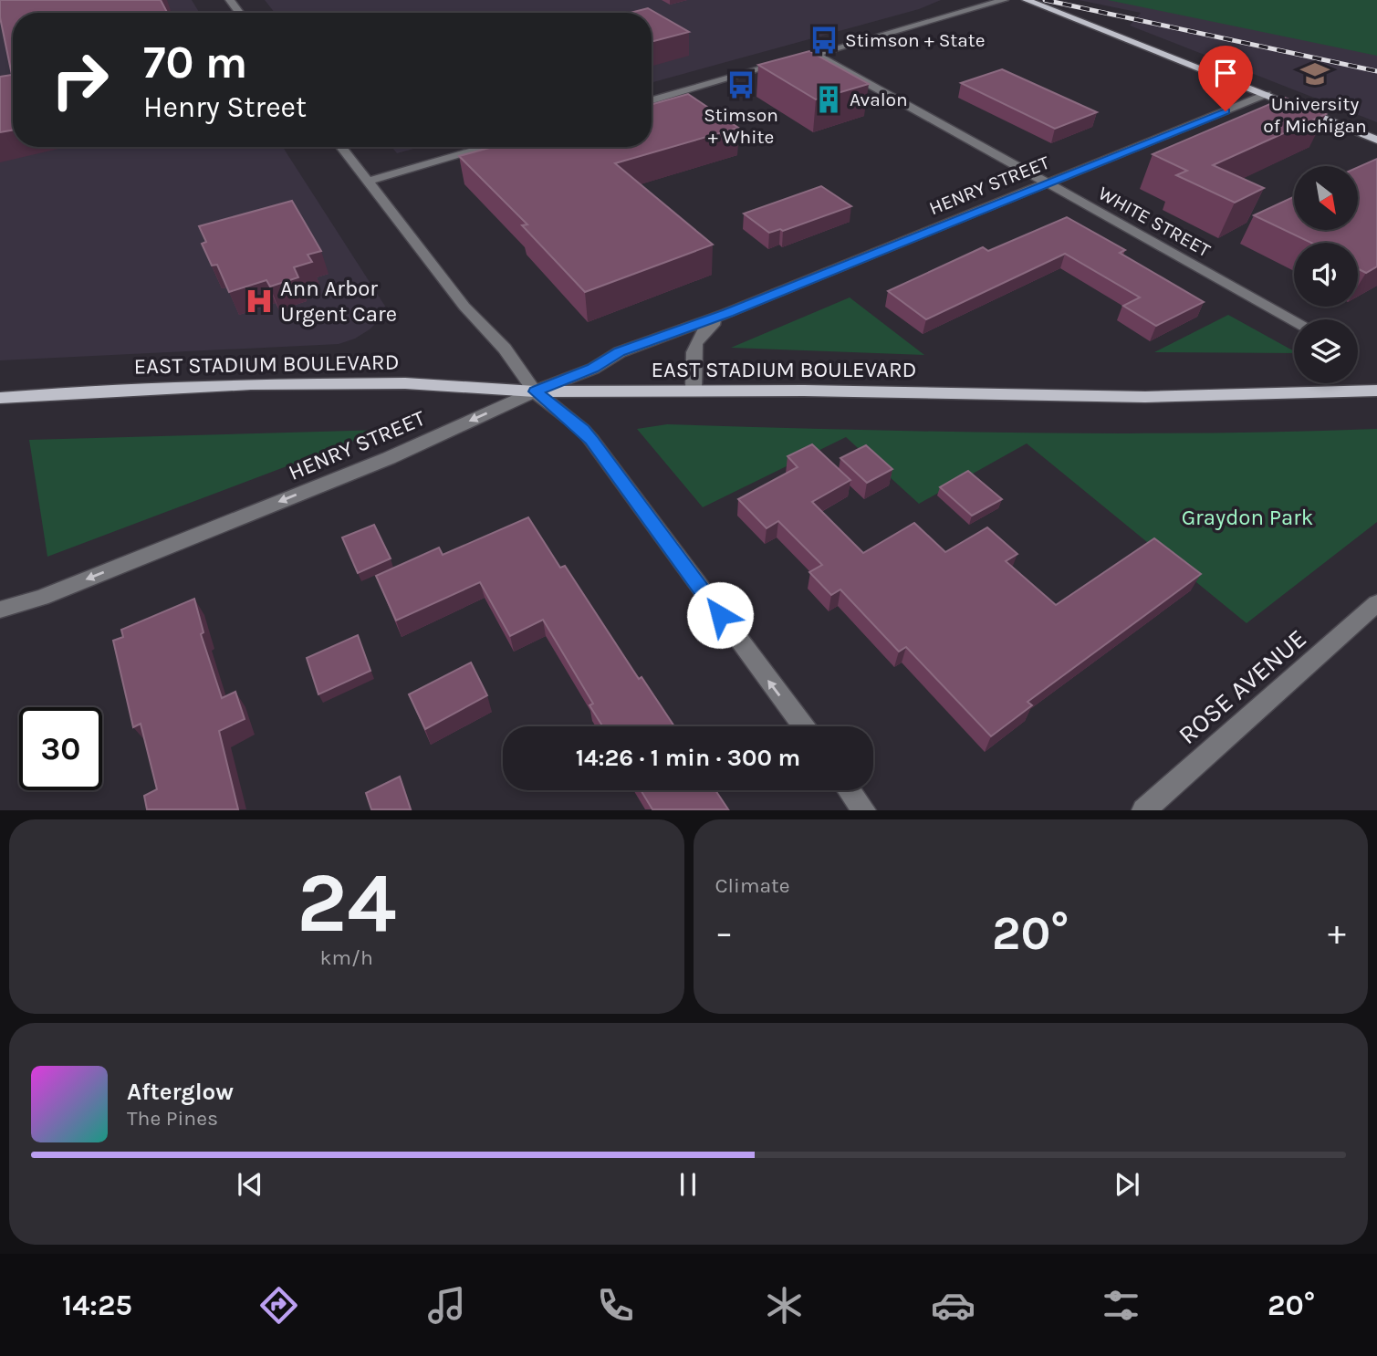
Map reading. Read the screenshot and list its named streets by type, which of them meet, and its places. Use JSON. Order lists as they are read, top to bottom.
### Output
{
  "streets": {
    "main road": ["EAST STADIUM BOULEVARD"],
    "street": ["HENRY STREET", "WHITE STREET", "ROSE AVENUE"]
  },
  "crossings": [
    ["HENRY STREET", "WHITE STREET"],
    ["HENRY STREET", "EAST STADIUM BOULEVARD"]
  ],
  "one_way": ["HENRY STREET"],
  "parks": ["Graydon Park"],
  "places": {
    "bus stop": ["Stimson + State", "Stimson + White"],
    "school or university": ["University of Michigan"],
    "building": ["Avalon"],
    "hospital": ["Ann Arbor Urgent Care"]
  },
  "north": "bottom right",
  "page": {
    "turn": ["70 m", "Henry Street"],
    "limit": "30",
    "trip": "14:26 · 1 min · 300 m",
    "tile": [
      ["24", "km/h"],
      "Climate"
    ],
    "heat": ["−", "20°", "+"],
    "song": ["Afterglow", "The Pines"],
    "tabs": ["14:25", "20°"]
  }
}
